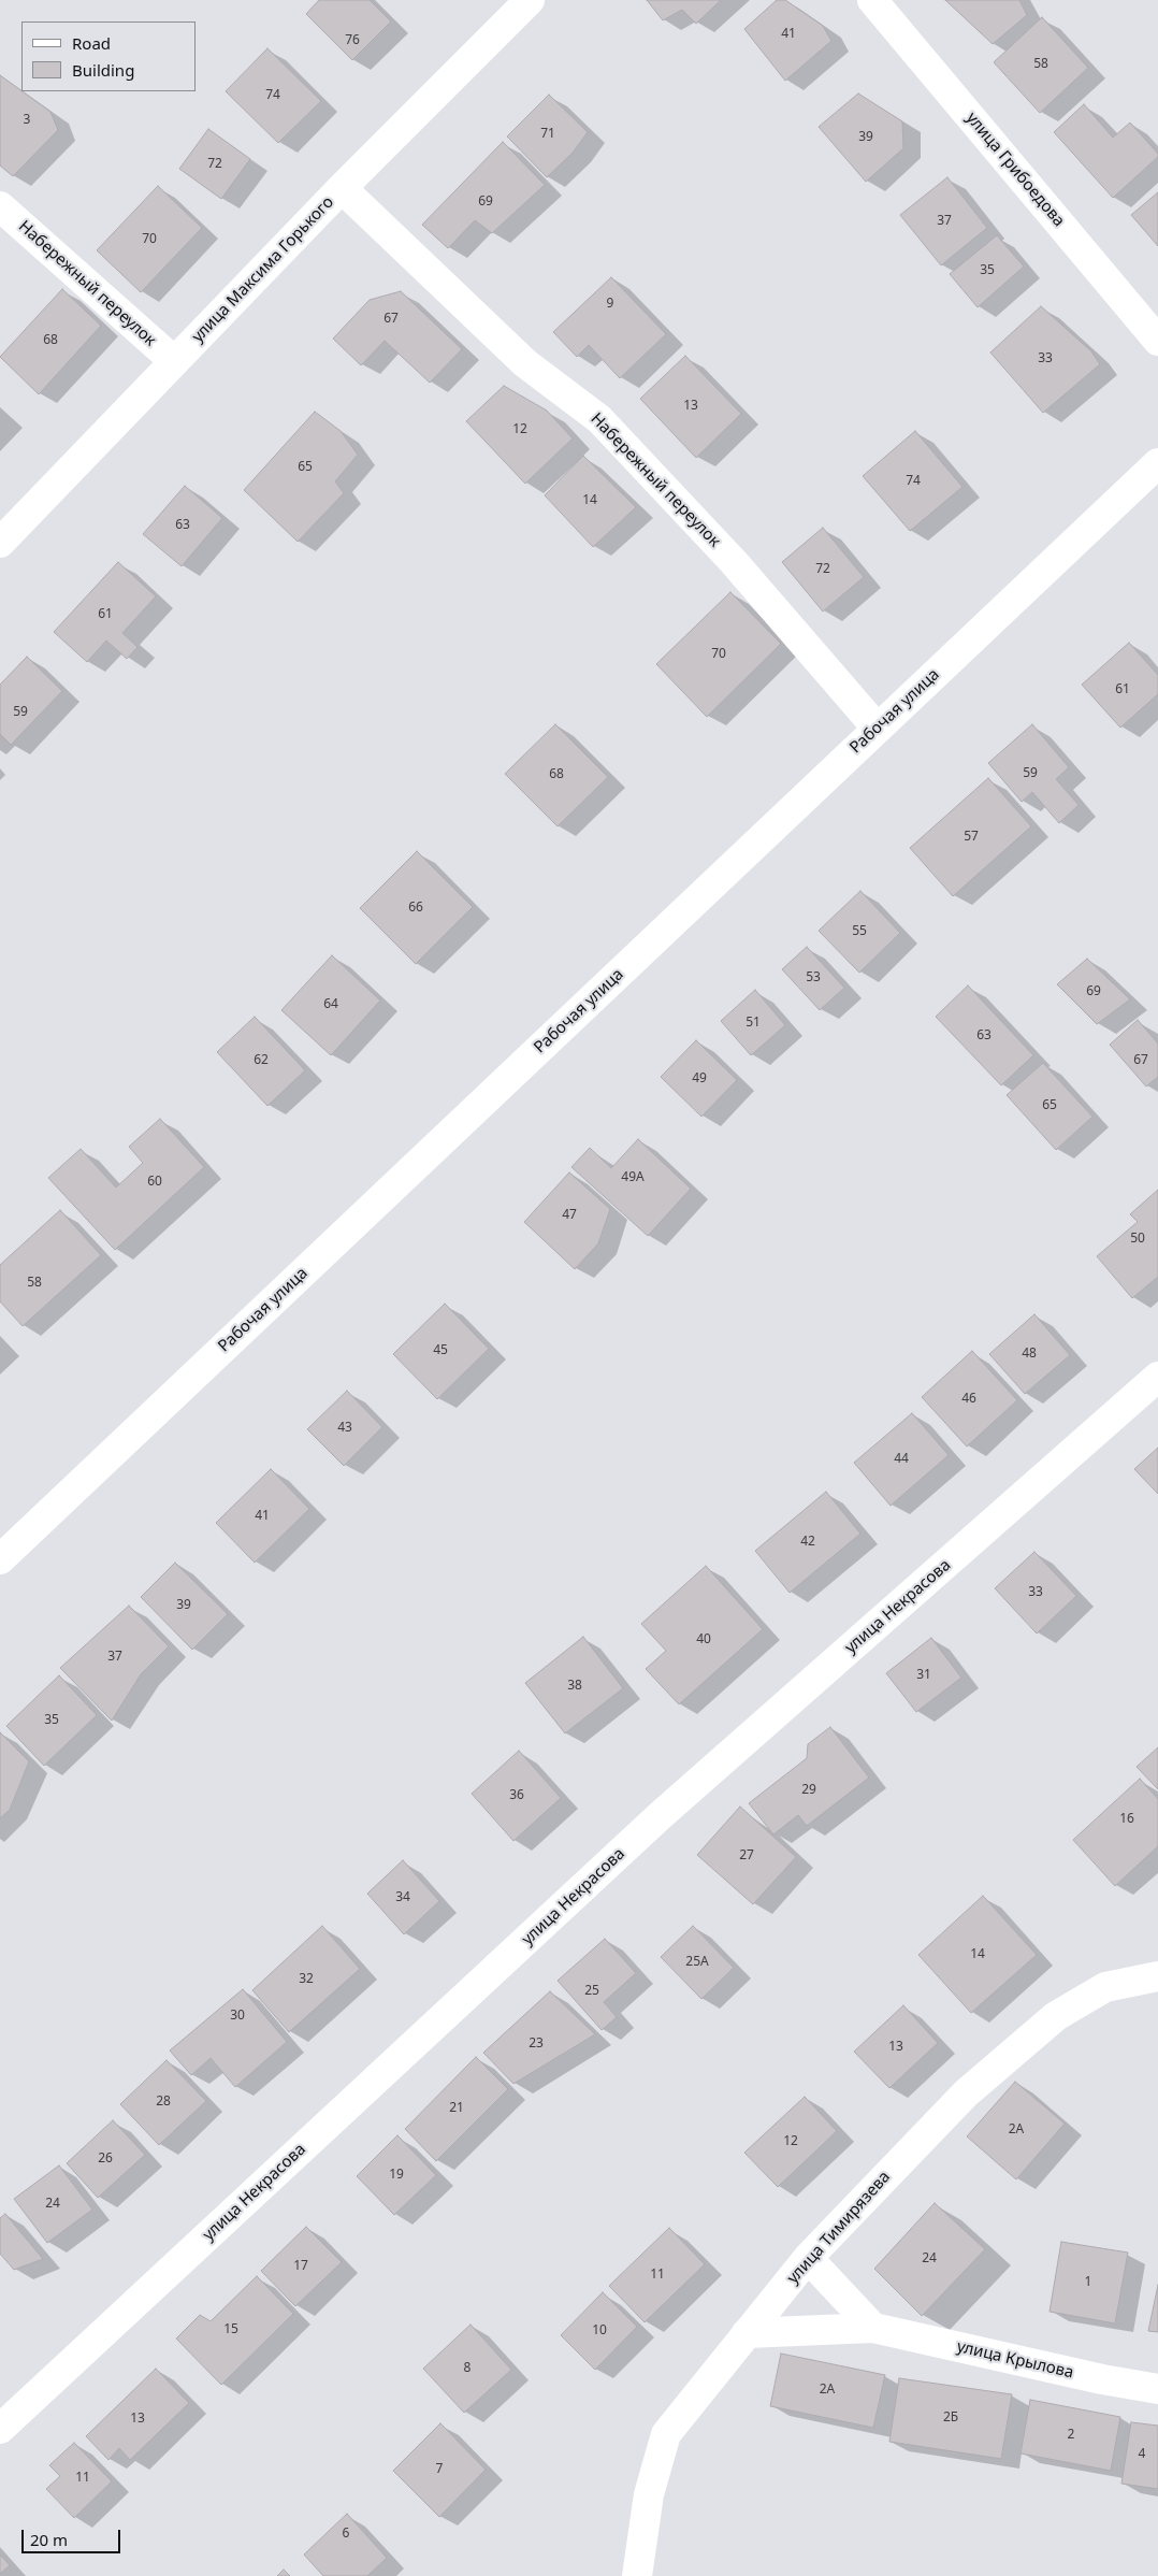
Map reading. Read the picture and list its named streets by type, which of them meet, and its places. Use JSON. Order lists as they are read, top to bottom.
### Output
{
  "streets": {
    "street": [
      "улица Грибоедова",
      "улица Максима Горького",
      "Набережный переулок",
      "Рабочая улица",
      "улица Некрасова",
      "улица Тимирязева",
      "улица Крылова"
    ]
  },
  "crossings": [
    ["улица Максима Горького", "Набережный переулок"],
    ["Набережный переулок", "Рабочая улица"],
    ["улица Тимирязева", "улица Крылова"]
  ],
  "house_numbers": [
    "41",
    "76",
    "58",
    "74",
    "3",
    "71",
    "39",
    "72",
    "69",
    "37",
    "70",
    "35",
    "9",
    "67",
    "68",
    "33",
    "13",
    "12",
    "65",
    "74",
    "14",
    "63",
    "72",
    "61",
    "70",
    "61",
    "59",
    "59",
    "68",
    "57",
    "66",
    "55",
    "53",
    "69",
    "64",
    "51",
    "63",
    "62",
    "67",
    "49",
    "65",
    "49А",
    "60",
    "47",
    "50",
    "58",
    "45",
    "48",
    "46",
    "43",
    "44",
    "41",
    "42",
    "33",
    "39",
    "40",
    "37",
    "31",
    "38",
    "35",
    "29",
    "36",
    "16",
    "27",
    "34",
    "14",
    "25А",
    "32",
    "25",
    "30",
    "23",
    "13",
    "28",
    "21",
    "2А",
    "12",
    "26",
    "19",
    "24",
    "24",
    "17",
    "11",
    "1",
    "15",
    "10",
    "8",
    "2А",
    "2Б",
    "13",
    "2",
    "4",
    "7",
    "11",
    "6"
  ],
  "legend": ["Road", "Building"],
  "scale_bar": "20 m"
}
